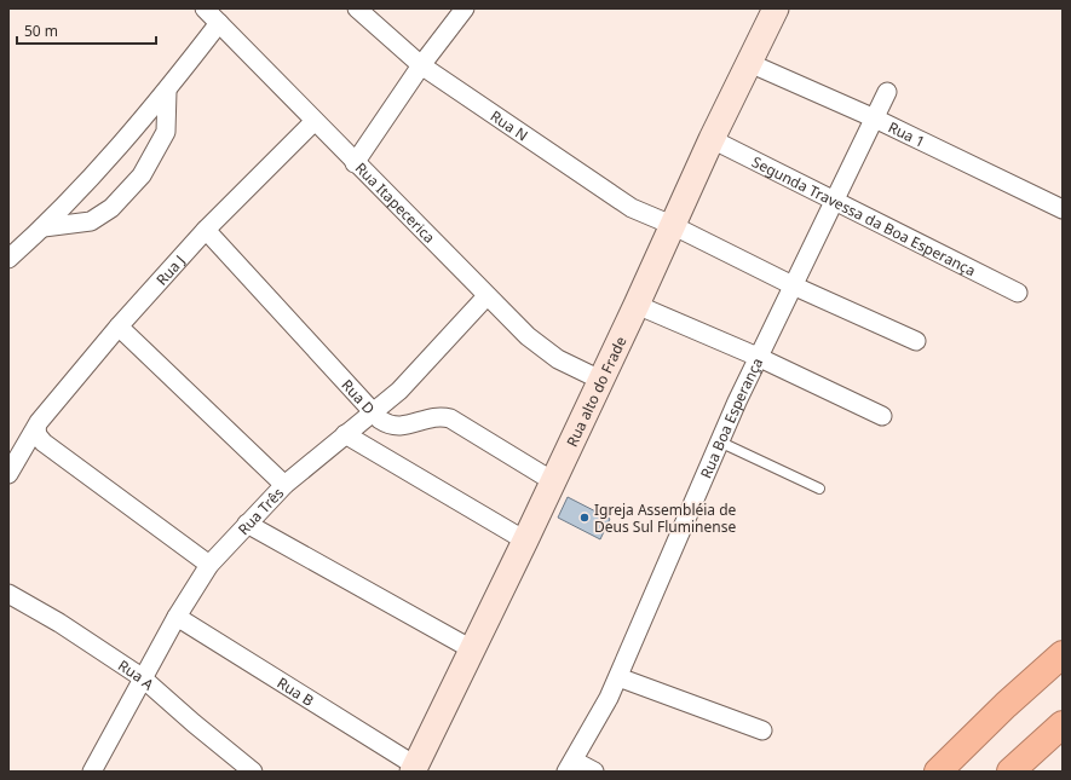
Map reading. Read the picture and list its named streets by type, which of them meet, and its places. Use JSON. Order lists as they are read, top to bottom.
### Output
{
  "streets": {
    "main road": ["Rua alto do Frade"],
    "street": [
      "Rua N",
      "Rua 1",
      "Rua Itapecerica",
      "Segunda Travessa da Boa Esperança",
      "Rua J",
      "Rua D",
      "Rua Boa Esperança",
      "Rua Três",
      "Rua A",
      "Rua B"
    ]
  },
  "crossings": [
    ["Rua N", "Rua alto do Frade"],
    ["Rua N", "Rua Boa Esperança"],
    ["Rua 1", "Rua alto do Frade"],
    ["Rua 1", "Rua Boa Esperança"],
    ["Rua Itapecerica", "Rua J"],
    ["Rua Itapecerica", "Rua alto do Frade"],
    ["Rua Itapecerica", "Rua Três"],
    ["Segunda Travessa da Boa Esperança", "Rua alto do Frade"],
    ["Segunda Travessa da Boa Esperança", "Rua Boa Esperança"],
    ["Rua J", "Rua D"],
    ["Rua alto do Frade", "Rua D"],
    ["Rua alto do Frade", "Rua B"],
    ["Rua D", "Rua Três"],
    ["Rua Três", "Rua A"],
    ["Rua Três", "Rua B"]
  ],
  "places": ["Igreja Assembléia de Deus Sul Fluminense"],
  "scale_bar": "50 m"
}
